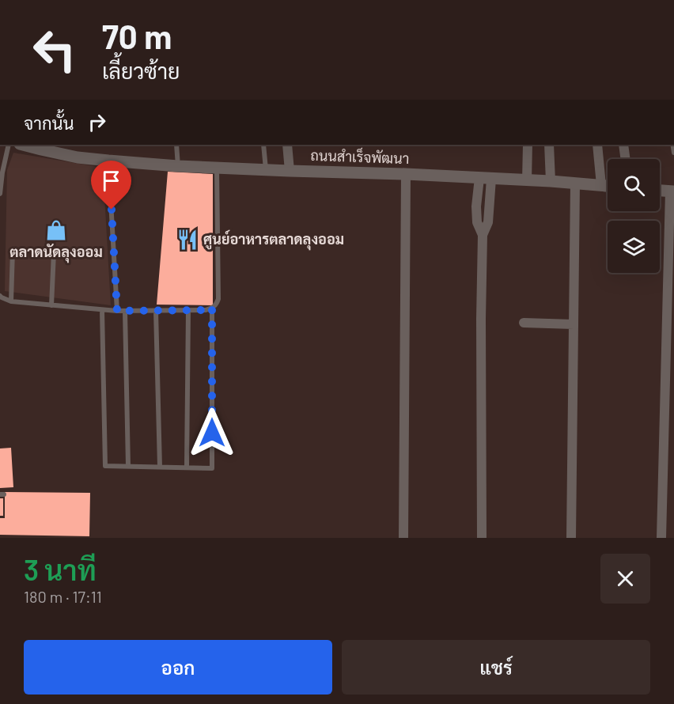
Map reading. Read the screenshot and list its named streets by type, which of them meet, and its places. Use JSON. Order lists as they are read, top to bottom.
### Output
{
  "streets": {
    "street": ["ถนนสำเร็จพัฒนา"]
  },
  "places": {
    "shop": ["ตลาดนัดลุงออม"],
    "restaurant": ["ศูนย์อาหารตลาดลุงออม"]
  },
  "page": {
    "turn": ["70 m", "เลี้ยวซ้าย"],
    "then": "จากนั้น",
    "heading": ["3 นาที", "180 m · 17:11"],
    "buttons": ["ออก", "แชร์"]
  }
}
